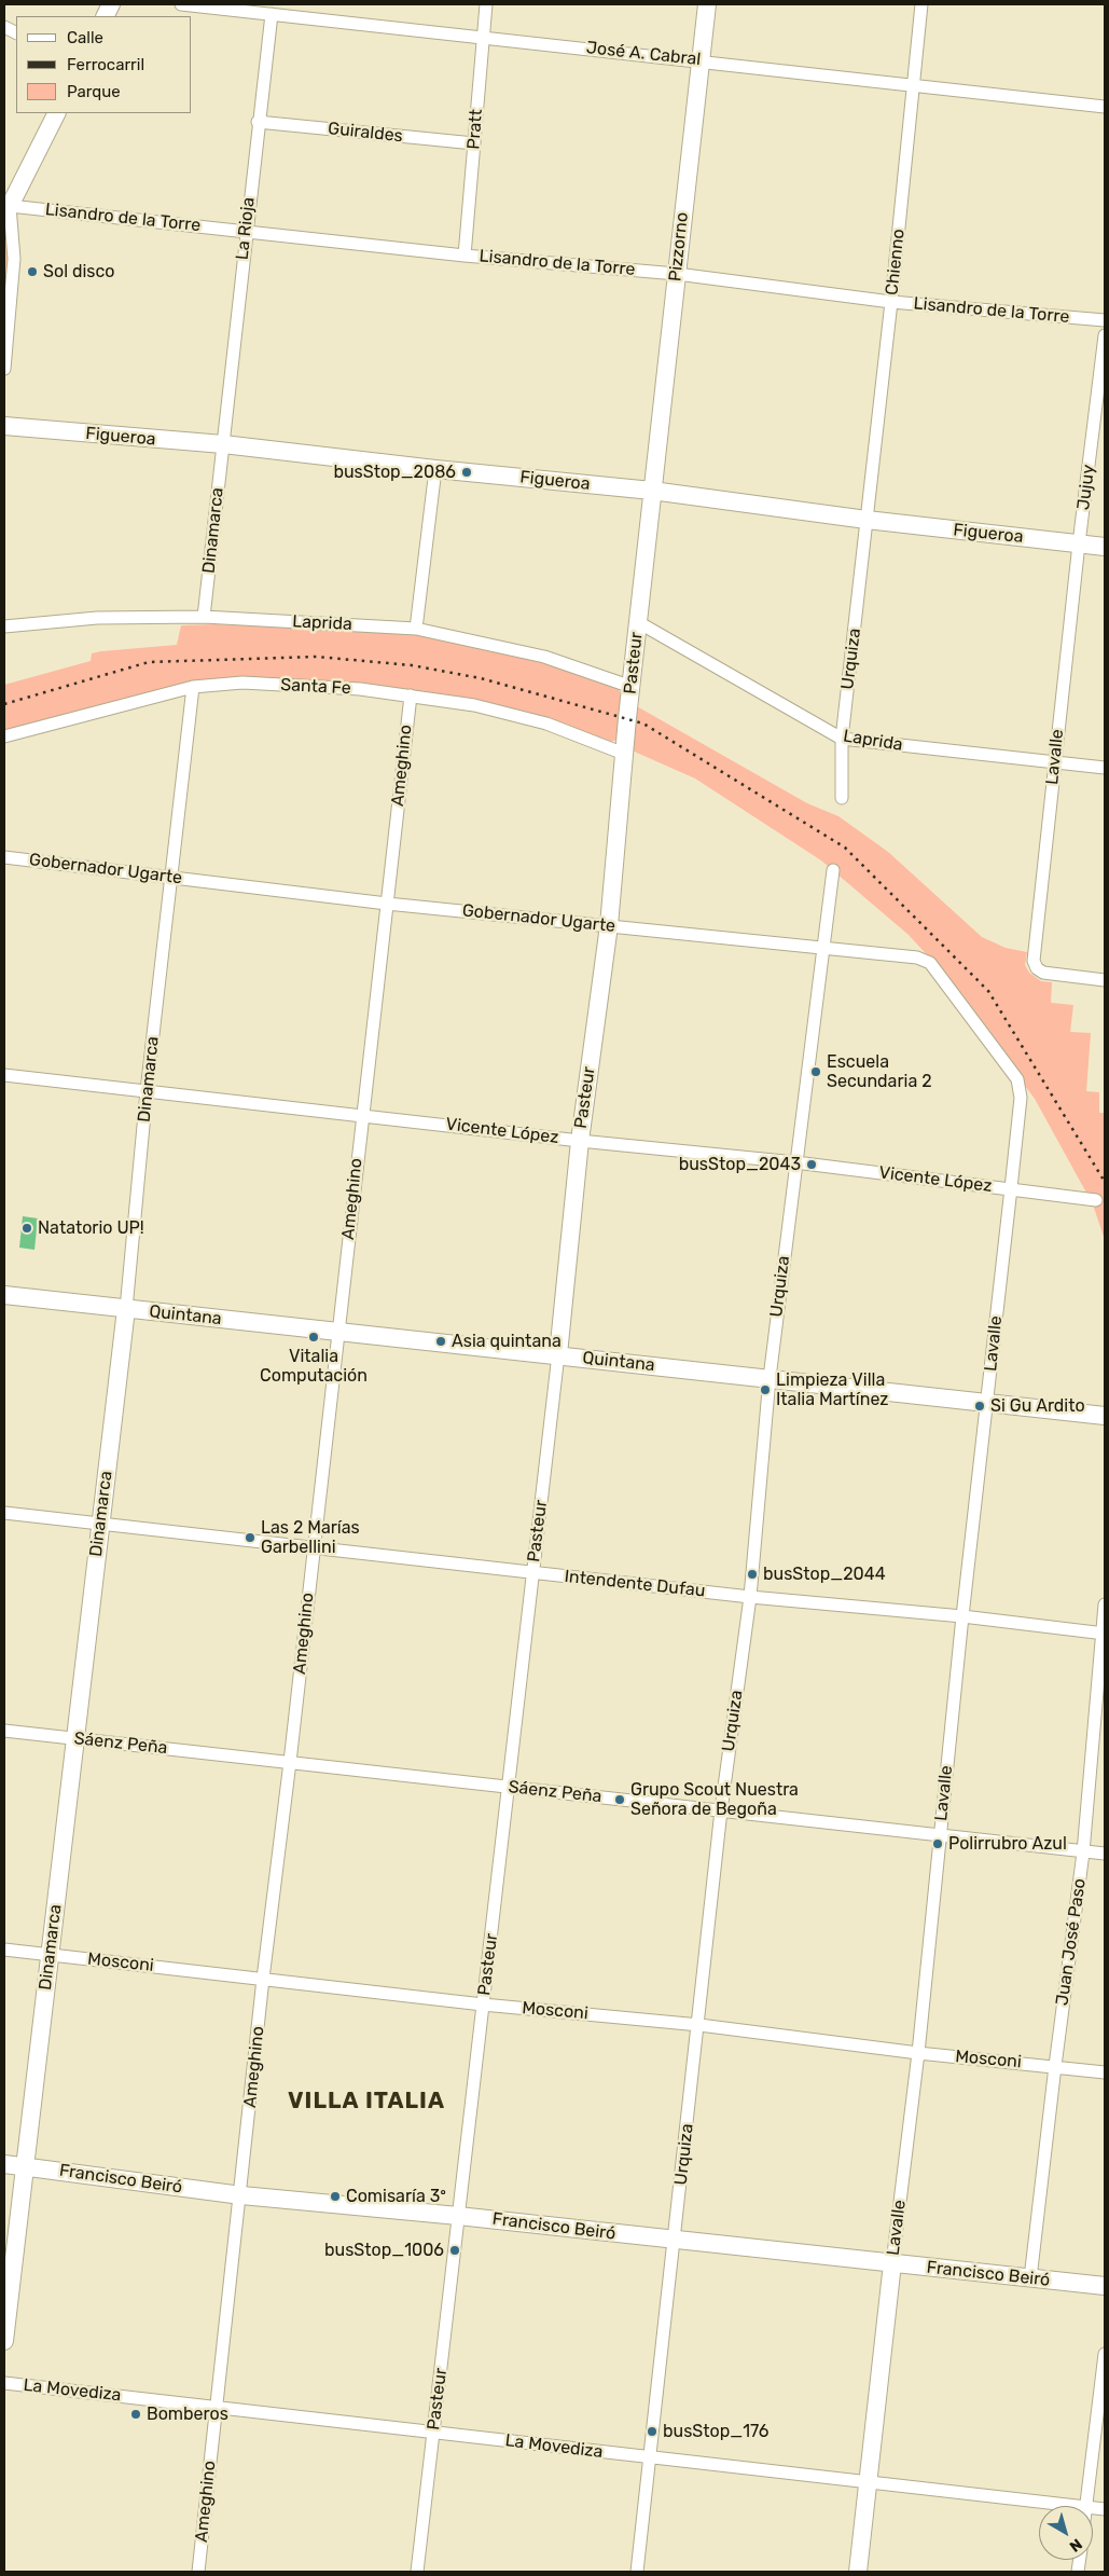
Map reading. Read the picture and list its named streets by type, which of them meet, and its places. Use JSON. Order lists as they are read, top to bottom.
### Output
{
  "streets": {
    "street": [
      "José A. Cabral",
      "Pratt",
      "Guiraldes",
      "Lisandro de la Torre",
      "La Rioja",
      "Pizzorno",
      "Chienno",
      "Figueroa",
      "Jujuy",
      "Dinamarca",
      "Laprida",
      "Urquiza",
      "Pasteur",
      "Santa Fe",
      "Lavalle",
      "Ameghino",
      "Gobernador Ugarte",
      "Vicente López",
      "Quintana",
      "Intendente Dufau",
      "Sáenz Peña",
      "Juan José Paso",
      "Mosconi",
      "Francisco Beiró",
      "La Movediza"
    ]
  },
  "crossings": [
    ["José A. Cabral", "Pratt"],
    ["José A. Cabral", "La Rioja"],
    ["José A. Cabral", "Pizzorno"],
    ["José A. Cabral", "Chienno"],
    ["Pratt", "Guiraldes"],
    ["Pratt", "Lisandro de la Torre"],
    ["Guiraldes", "La Rioja"],
    ["Lisandro de la Torre", "La Rioja"],
    ["Lisandro de la Torre", "Pizzorno"],
    ["Lisandro de la Torre", "Chienno"],
    ["La Rioja", "Figueroa"],
    ["La Rioja", "Dinamarca"],
    ["Pizzorno", "Figueroa"],
    ["Pizzorno", "Pasteur"],
    ["Chienno", "Figueroa"],
    ["Chienno", "Urquiza"],
    ["Figueroa", "Jujuy"],
    ["Figueroa", "Dinamarca"],
    ["Figueroa", "Urquiza"],
    ["Figueroa", "Pasteur"],
    ["Figueroa", "Lavalle"],
    ["Jujuy", "Lavalle"],
    ["Dinamarca", "Laprida"],
    ["Dinamarca", "Santa Fe"],
    ["Dinamarca", "Gobernador Ugarte"],
    ["Dinamarca", "Vicente López"],
    ["Dinamarca", "Quintana"],
    ["Dinamarca", "Intendente Dufau"],
    ["Dinamarca", "Sáenz Peña"],
    ["Dinamarca", "Mosconi"],
    ["Dinamarca", "Francisco Beiró"],
    ["Laprida", "Urquiza"],
    ["Laprida", "Pasteur"],
    ["Laprida", "Lavalle"],
    ["Urquiza", "Gobernador Ugarte"],
    ["Urquiza", "Vicente López"],
    ["Urquiza", "Quintana"],
    ["Urquiza", "Intendente Dufau"],
    ["Urquiza", "Sáenz Peña"],
    ["Urquiza", "Mosconi"],
    ["Urquiza", "Francisco Beiró"],
    ["Urquiza", "La Movediza"],
    ["Pasteur", "Santa Fe"],
    ["Pasteur", "Gobernador Ugarte"],
    ["Pasteur", "Vicente López"],
    ["Pasteur", "Quintana"],
    ["Pasteur", "Intendente Dufau"],
    ["Pasteur", "Sáenz Peña"],
    ["Pasteur", "Mosconi"],
    ["Pasteur", "Francisco Beiró"],
    ["Pasteur", "La Movediza"],
    ["Santa Fe", "Ameghino"],
    ["Lavalle", "Gobernador Ugarte"],
    ["Lavalle", "Vicente López"],
    ["Lavalle", "Quintana"],
    ["Lavalle", "Intendente Dufau"],
    ["Lavalle", "Sáenz Peña"],
    ["Lavalle", "Mosconi"],
    ["Lavalle", "Francisco Beiró"],
    ["Lavalle", "La Movediza"],
    ["Ameghino", "Gobernador Ugarte"],
    ["Ameghino", "Vicente López"],
    ["Ameghino", "Quintana"],
    ["Ameghino", "Intendente Dufau"],
    ["Ameghino", "Sáenz Peña"],
    ["Ameghino", "Mosconi"],
    ["Ameghino", "Francisco Beiró"],
    ["Ameghino", "La Movediza"],
    ["Intendente Dufau", "Juan José Paso"],
    ["Sáenz Peña", "Juan José Paso"],
    ["Juan José Paso", "Mosconi"],
    ["Juan José Paso", "Francisco Beiró"]
  ],
  "districts": ["VILLA ITALIA"],
  "places": [
    "Sol disco",
    "busStop_2086",
    "Escuela Secundaria 2",
    "busStop_2043",
    "Natatorio UP!",
    "Vitalia Computación",
    "Asia quintana",
    "Limpieza Villa Italia Martínez",
    "Si Gu Ardito",
    "Las 2 Marías Garbellini",
    "busStop_2044",
    "Grupo Scout Nuestra Señora de Begoña",
    "Polirrubro Azul",
    "Comisaría 3º",
    "busStop_1006",
    "Bomberos",
    "busStop_176"
  ],
  "legend": ["Calle", "Ferrocarril", "Parque"],
  "north": "bottom right"
}
